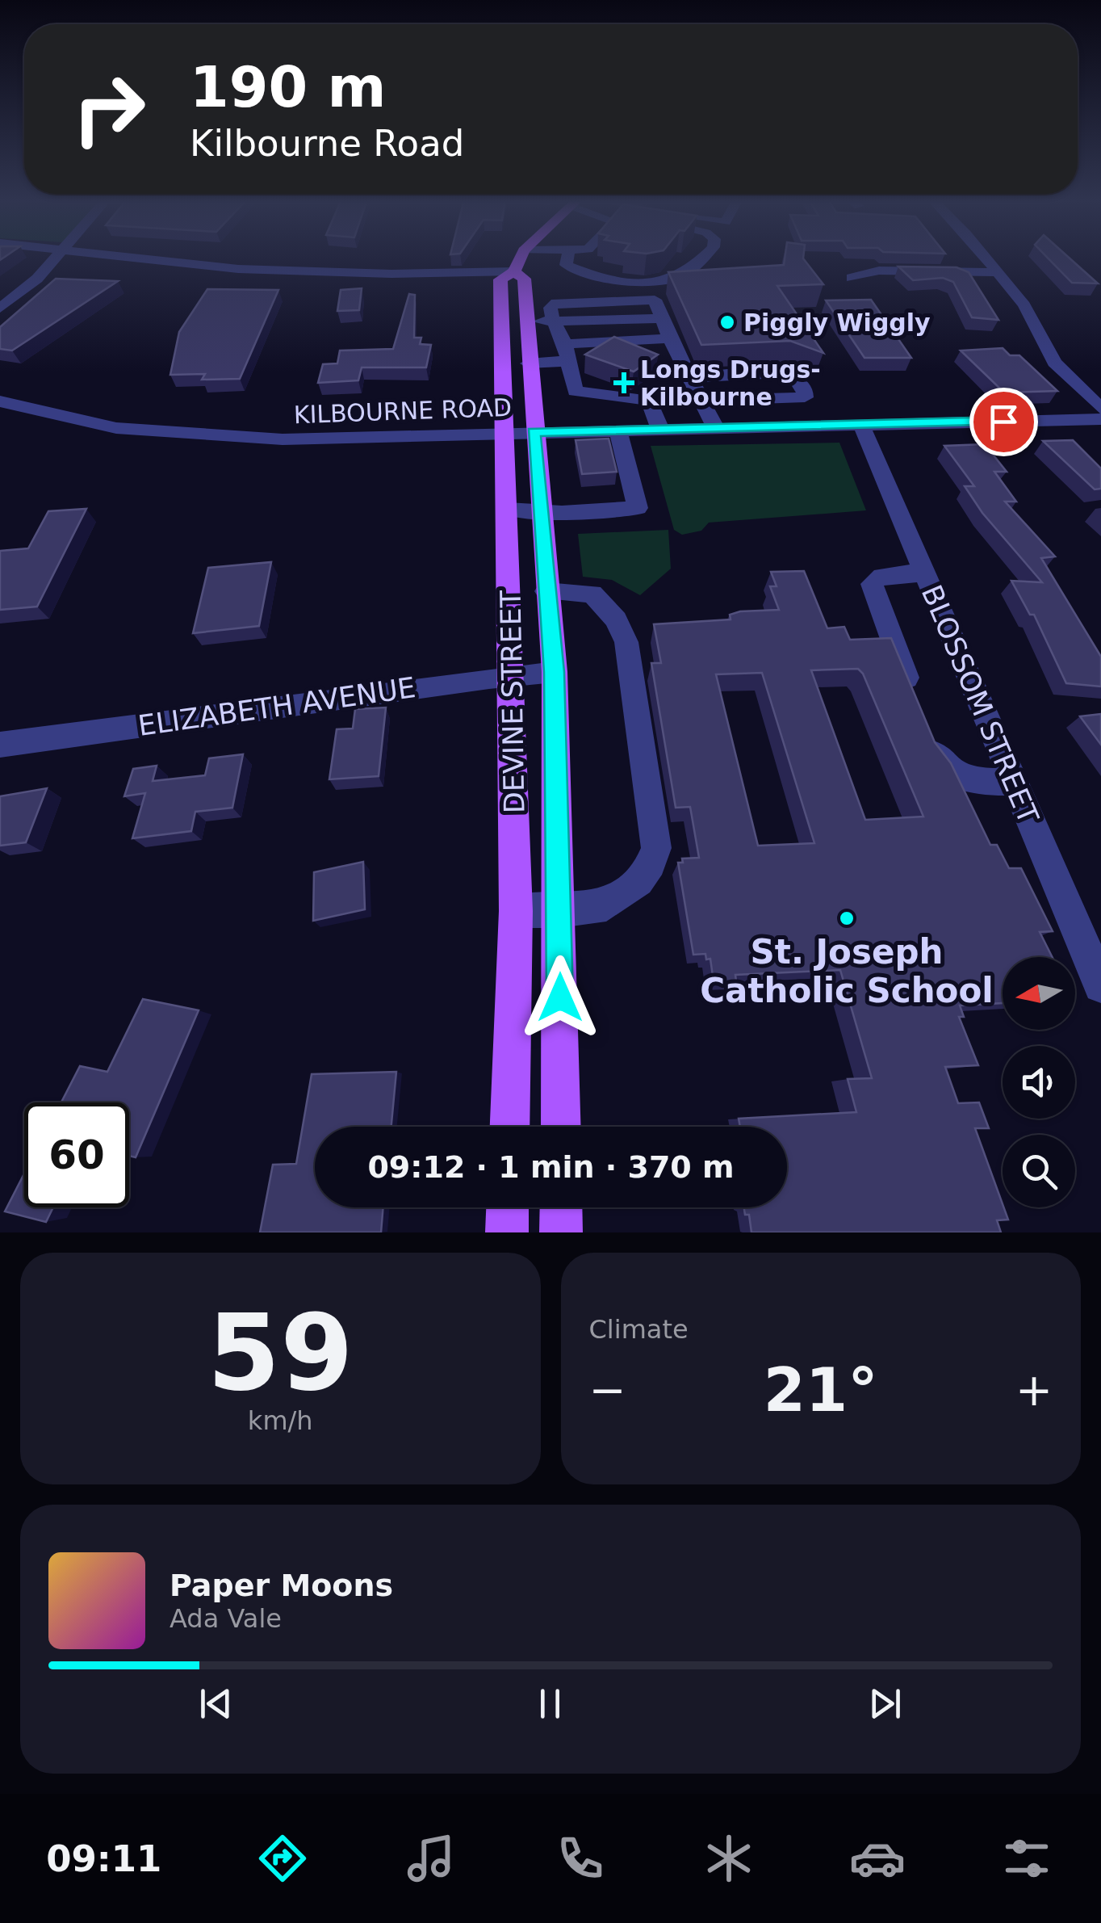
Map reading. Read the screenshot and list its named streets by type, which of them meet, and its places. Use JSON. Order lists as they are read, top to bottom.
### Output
{
  "streets": {
    "main road": ["DEVINE STREET"],
    "street": ["KILBOURNE ROAD", "BLOSSOM STREET", "ELIZABETH AVENUE"]
  },
  "crossings": [
    ["KILBOURNE ROAD", "DEVINE STREET"],
    ["KILBOURNE ROAD", "BLOSSOM STREET"],
    ["DEVINE STREET", "ELIZABETH AVENUE"]
  ],
  "places": {
    "other": ["Piggly Wiggly", "St. Joseph Catholic School"],
    "health": ["Longs Drugs- Kilbourne"]
  },
  "north": "left",
  "page": {
    "turn": ["190 m", "Kilbourne Road"],
    "limit": "60",
    "trip": "09:12 · 1 min · 370 m",
    "tile": [
      ["59", "km/h"],
      "Climate"
    ],
    "heat": ["−", "21°", "+"],
    "song": ["Paper Moons", "Ada Vale"],
    "tabs": "09:11"
  }
}
